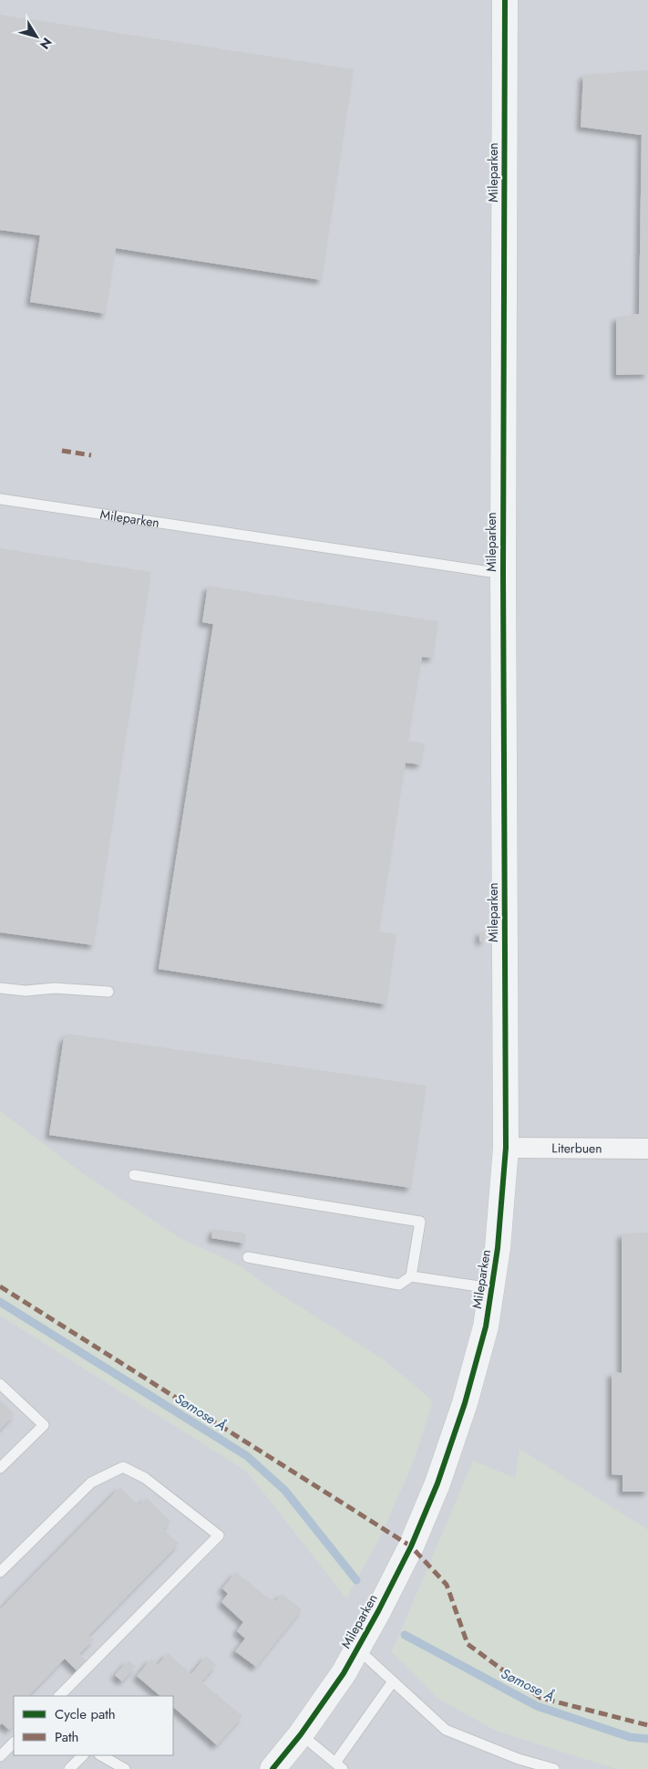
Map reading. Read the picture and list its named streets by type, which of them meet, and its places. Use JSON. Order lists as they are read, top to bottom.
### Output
{
  "streets": {
    "street": ["Mileparken", "Literbuen"]
  },
  "crossings": [
    ["Mileparken", "Literbuen"]
  ],
  "water": ["Sømose Å"],
  "legend": ["Cycle path", "Path"],
  "north": "bottom right"
}
